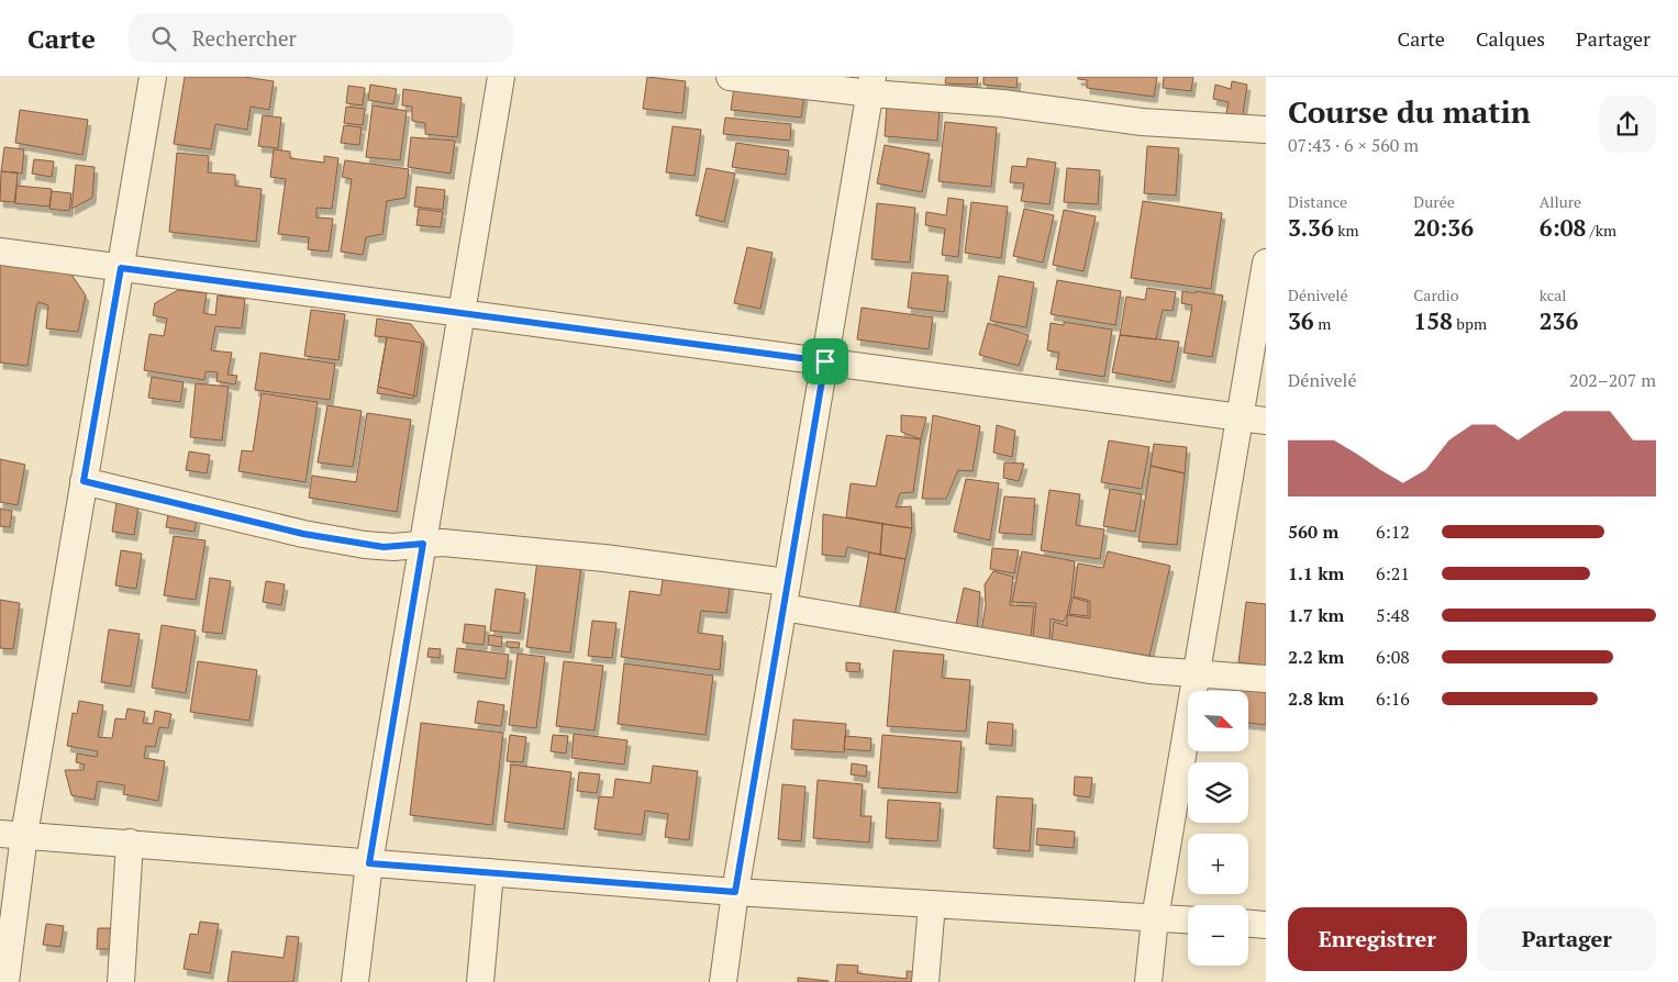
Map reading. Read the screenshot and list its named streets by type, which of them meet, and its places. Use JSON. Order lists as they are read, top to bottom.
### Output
{
  "north": "bottom right",
  "page": {
    "header": "Carte",
    "search": "Rechercher",
    "nav": ["Carte", "Calques", "Partager"],
    "heading": ["Course du matin", "07:43 · 6 × 560 m"],
    "stats": [
      ["Distance", "3.36 km"],
      ["Durée", "20:36"],
      ["Allure", "6:08 /km"],
      ["Dénivelé", "36 m"],
      ["Cardio", "158 bpm"],
      ["kcal", "236"]
    ],
    "chart": ["Dénivelé", "202–207 m"],
    "list": [
      {
        "name": "560 m",
        "note": "6:12"
      },
      {
        "name": "1.1 km",
        "note": "6:21"
      },
      {
        "name": "1.7 km",
        "note": "5:48"
      },
      {
        "name": "2.2 km",
        "note": "6:08"
      },
      {
        "name": "2.8 km",
        "note": "6:16"
      }
    ],
    "map_buttons": ["+", "−"],
    "buttons": ["Enregistrer", "Partager"]
  }
}
